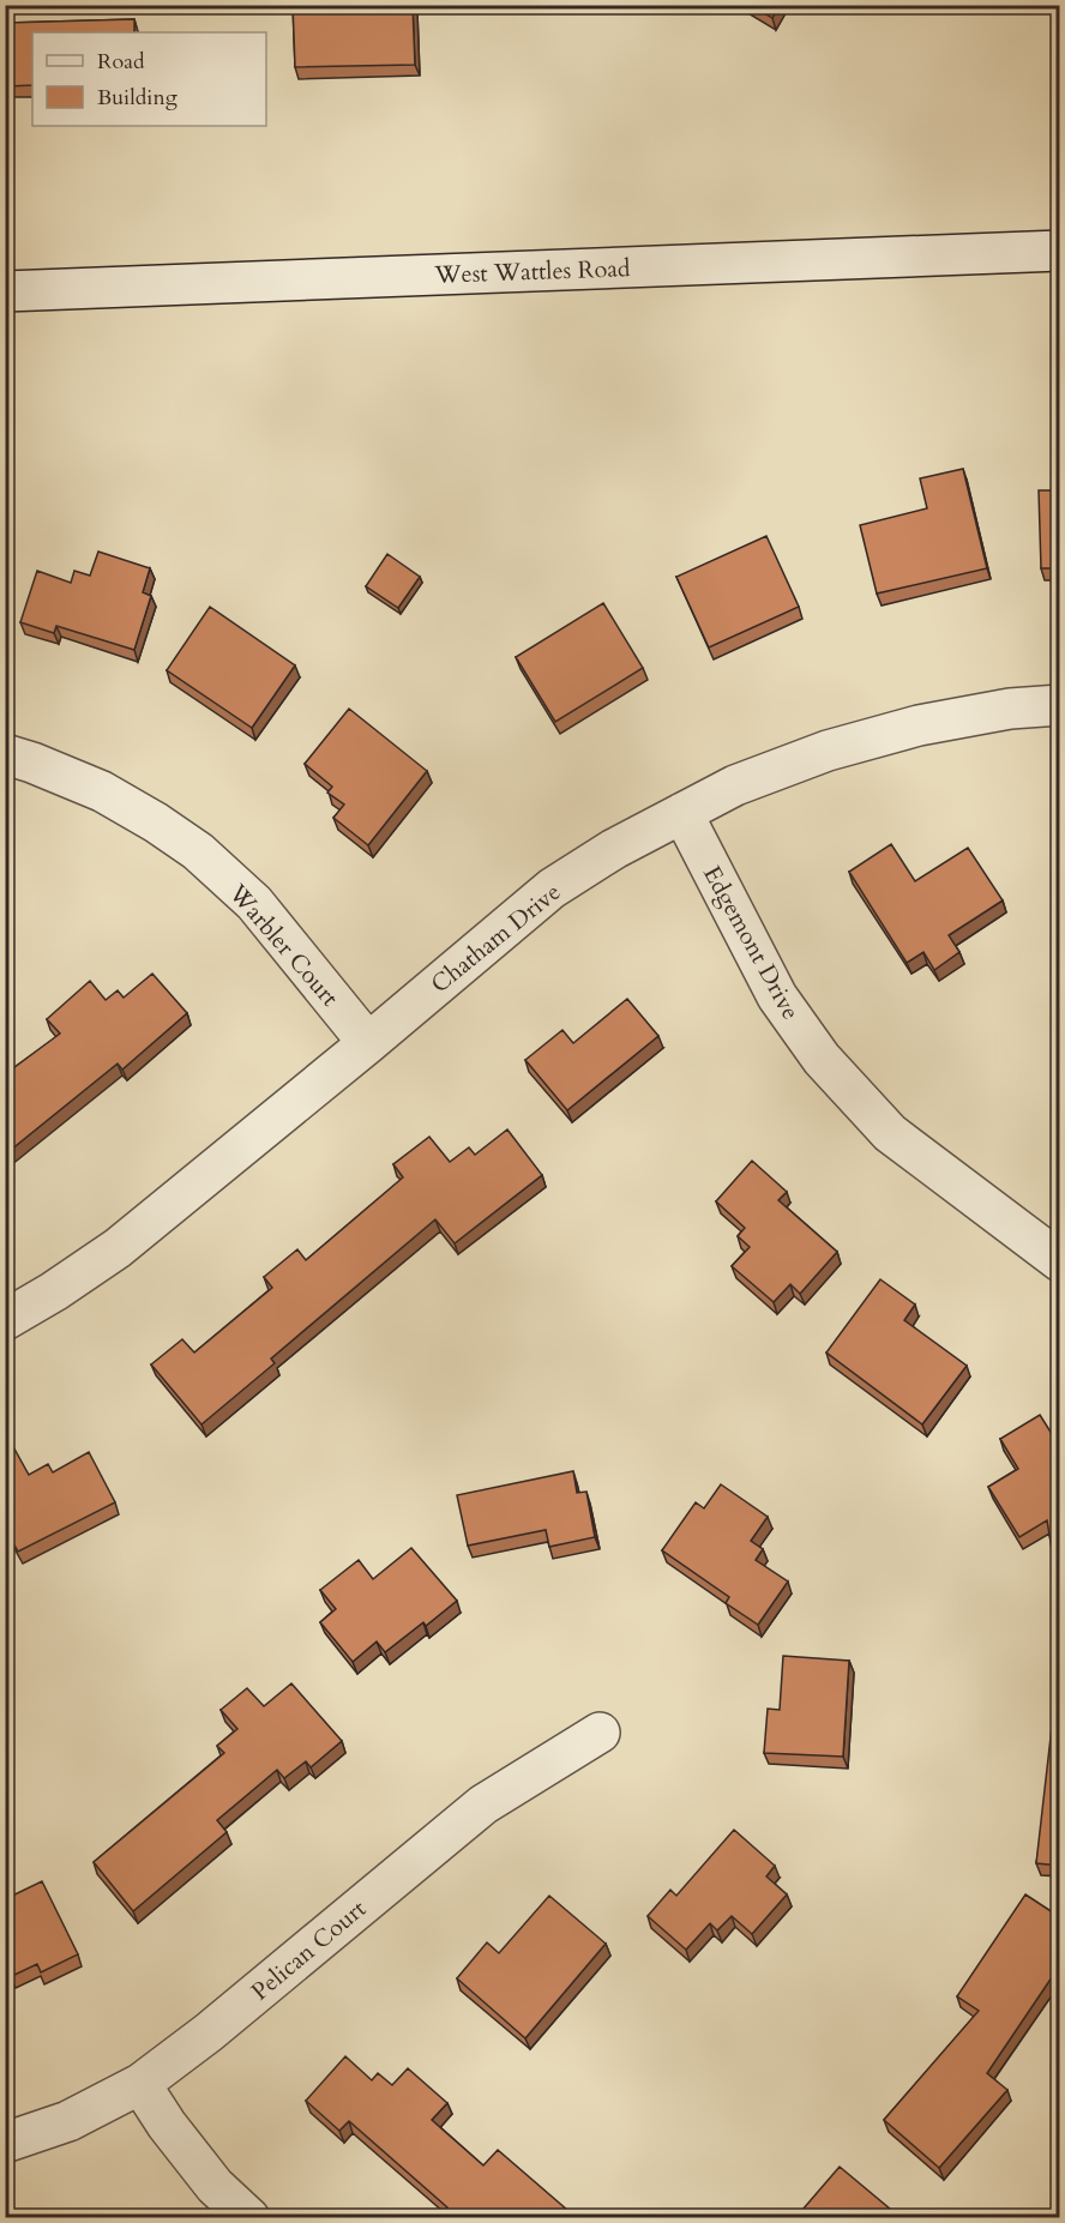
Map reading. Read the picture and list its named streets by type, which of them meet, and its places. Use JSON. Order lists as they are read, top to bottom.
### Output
{
  "streets": {
    "street": [
      "West Wattles Road",
      "Chatham Drive",
      "Edgemont Drive",
      "Warbler Court",
      "Pelican Court"
    ]
  },
  "crossings": [
    ["Chatham Drive", "Edgemont Drive"],
    ["Chatham Drive", "Warbler Court"]
  ],
  "legend": ["Road", "Building"]
}
